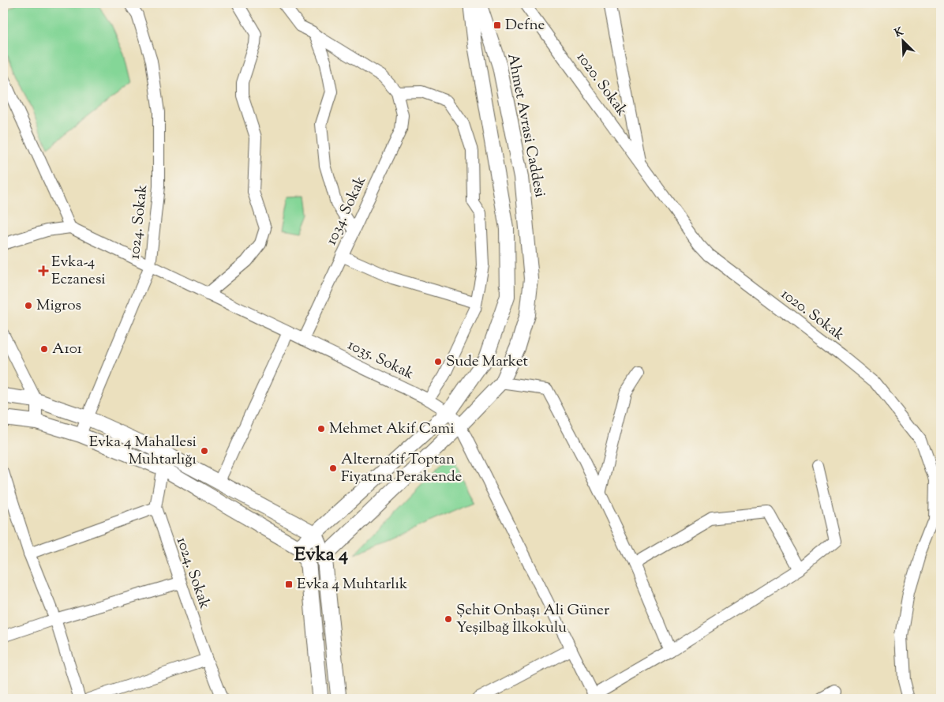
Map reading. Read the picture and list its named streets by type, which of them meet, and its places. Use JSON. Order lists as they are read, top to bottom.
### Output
{
  "streets": {
    "street": [
      "1020. Sokak",
      "Ahmet Avrasi Caddesi",
      "1034. Sokak",
      "1024. Sokak",
      "1035. Sokak"
    ]
  },
  "crossings": [
    ["Ahmet Avrasi Caddesi", "1035. Sokak"],
    ["1034. Sokak", "1035. Sokak"],
    ["1024. Sokak", "1035. Sokak"]
  ],
  "districts": ["Evka 4"],
  "places": {
    "transit": ["Defne", "Evka 4 Muhtarlık"],
    "health": ["Evka-4 Eczanesi"],
    "other": [
      "Migros",
      "A101",
      "Sude Market",
      "Mehmet Akif Cami",
      "Evka 4 Mahallesi Muhtarlığı",
      "Alternatif Toptan Fiyatına Perakende",
      "Şehit Onbaşı Ali Güner Yeşilbağ İlkokulu"
    ]
  },
  "north": "top left"
}
